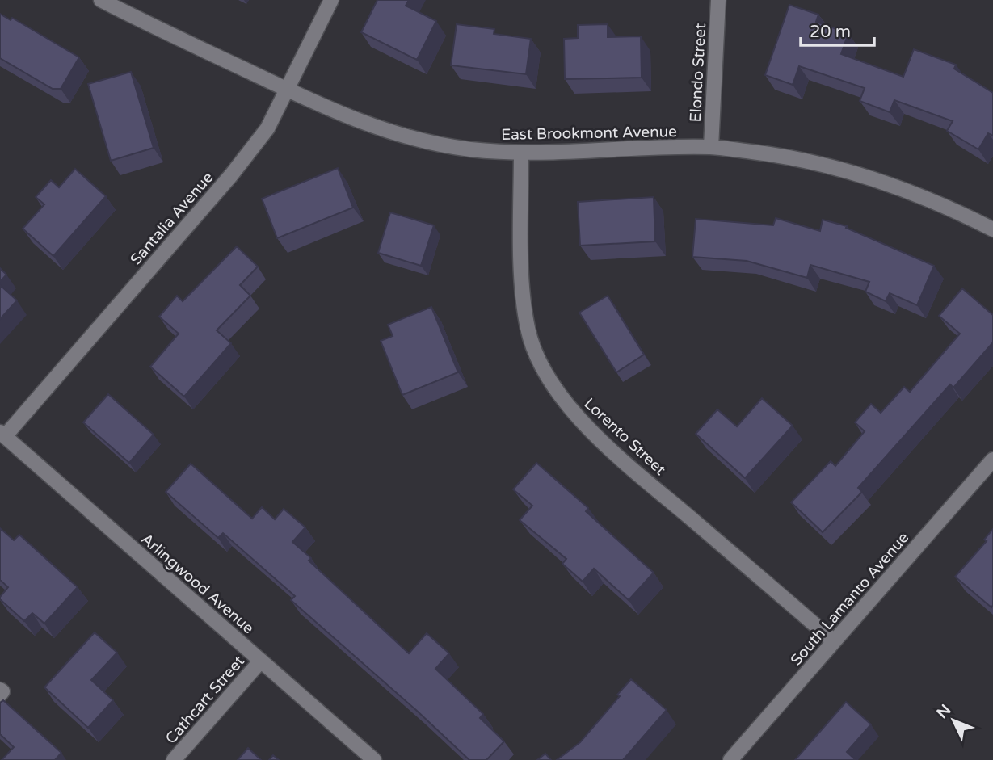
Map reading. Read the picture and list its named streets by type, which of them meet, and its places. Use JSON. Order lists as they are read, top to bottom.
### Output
{
  "streets": {
    "street": [
      "Elondo Street",
      "East Brookmont Avenue",
      "Santalia Avenue",
      "Lorento Street",
      "Arlingwood Avenue",
      "South Lamanto Avenue",
      "Cathcart Street"
    ]
  },
  "crossings": [
    ["Elondo Street", "East Brookmont Avenue"],
    ["East Brookmont Avenue", "Santalia Avenue"],
    ["East Brookmont Avenue", "Lorento Street"],
    ["Santalia Avenue", "Arlingwood Avenue"],
    ["Lorento Street", "South Lamanto Avenue"],
    ["Arlingwood Avenue", "Cathcart Street"]
  ],
  "scale_bar": "20 m",
  "north": "top left"
}
